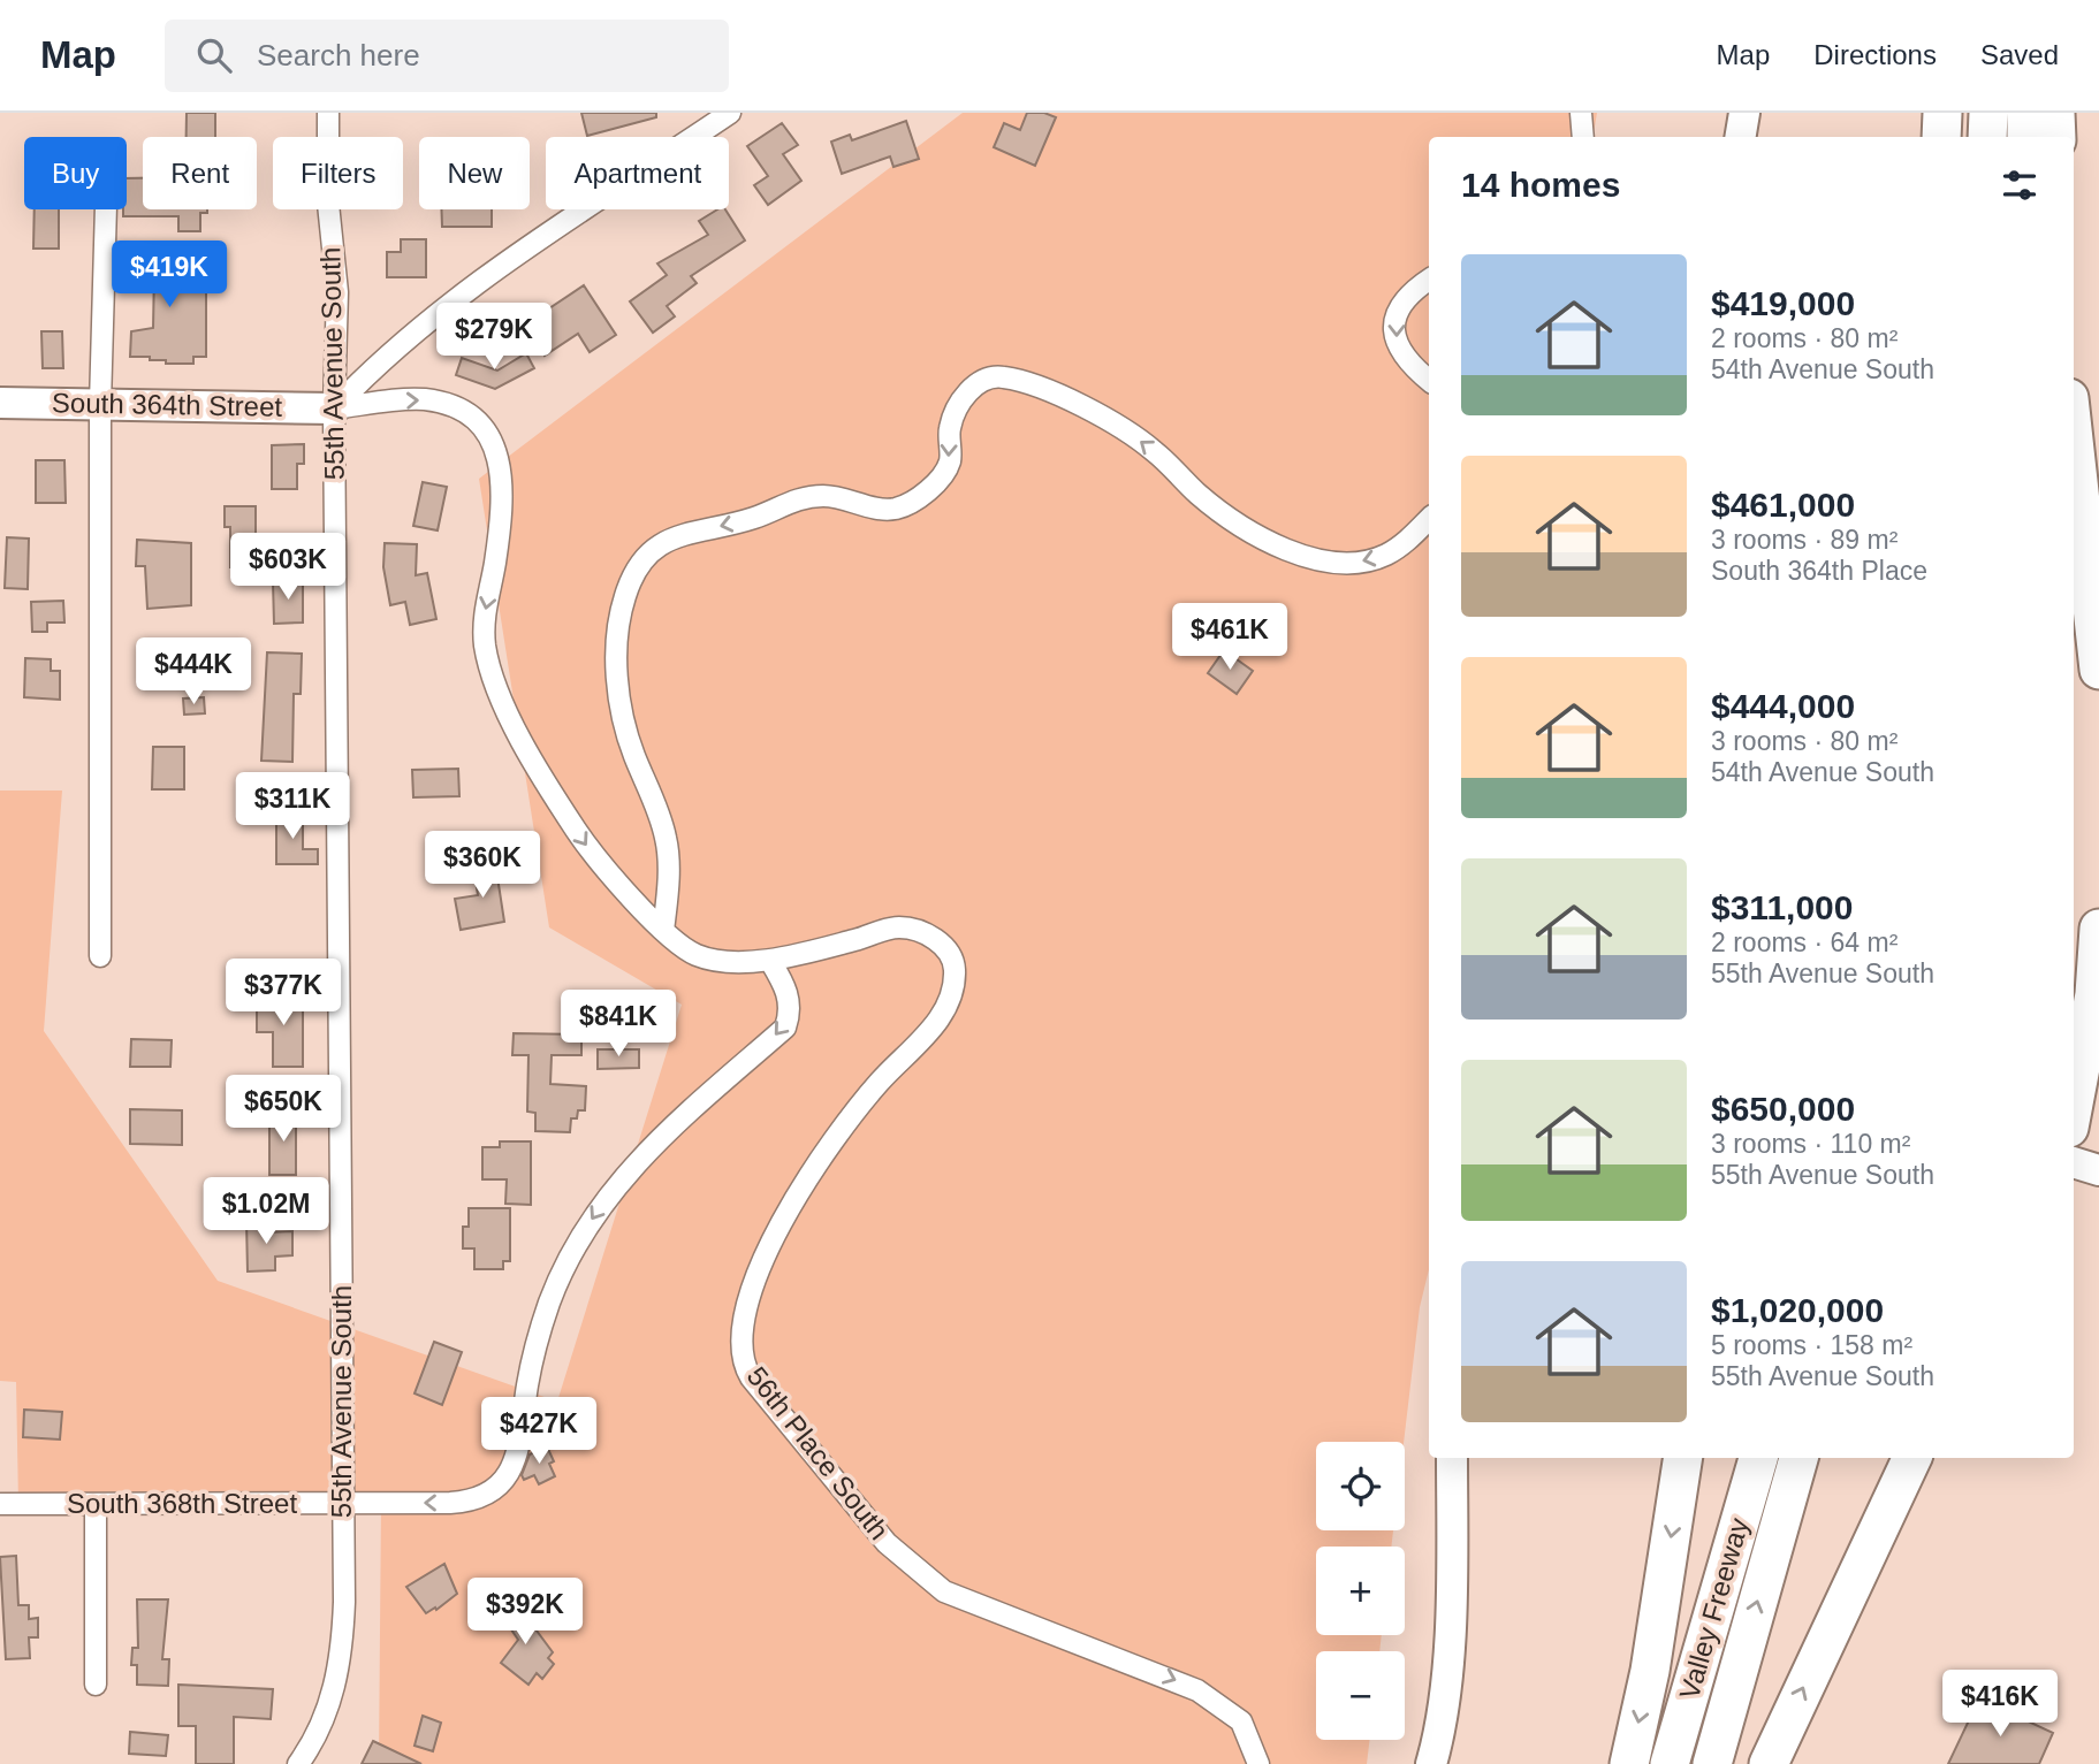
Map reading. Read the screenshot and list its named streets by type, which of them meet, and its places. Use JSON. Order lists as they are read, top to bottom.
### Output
{
  "streets": {
    "highway": ["Valley Freeway"],
    "main road": ["South 364th Street"],
    "street": ["55th Avenue South", "56th Place South", "South 368th Street"]
  },
  "crossings": [
    ["55th Avenue South", "South 364th Street"],
    ["55th Avenue South", "56th Place South"],
    ["55th Avenue South", "South 368th Street"],
    ["South 364th Street", "56th Place South"],
    ["56th Place South", "South 368th Street"]
  ],
  "one_way": ["South 368th Street"],
  "page": {
    "header": "Map",
    "search": "Search here",
    "nav": ["Map", "Directions", "Saved"],
    "chip": [
      "Buy",
      "Rent",
      "Filters",
      "New",
      "Apartment"
    ],
    "heading": "14 homes",
    "list": [
      {
        "name": "$419,000",
        "note": "2 rooms · 80 m² · 54th Avenue South"
      },
      {
        "name": "$461,000",
        "note": "3 rooms · 89 m² · South 364th Place"
      },
      {
        "name": "$444,000",
        "note": "3 rooms · 80 m² · 54th Avenue South"
      },
      {
        "name": "$311,000",
        "note": "2 rooms · 64 m² · 55th Avenue South"
      },
      {
        "name": "$650,000",
        "note": "3 rooms · 110 m² · 55th Avenue South"
      },
      {
        "name": "$1,020,000",
        "note": "5 rooms · 158 m² · 55th Avenue South"
      }
    ],
    "price": [
      "$419K",
      "$279K",
      "$603K",
      "$461K",
      "$444K",
      "$311K",
      "$360K",
      "$377K",
      "$841K",
      "$650K",
      "$1.02M",
      "$427K",
      "$392K",
      "$416K"
    ],
    "map_buttons": ["+", "−"]
  }
}
